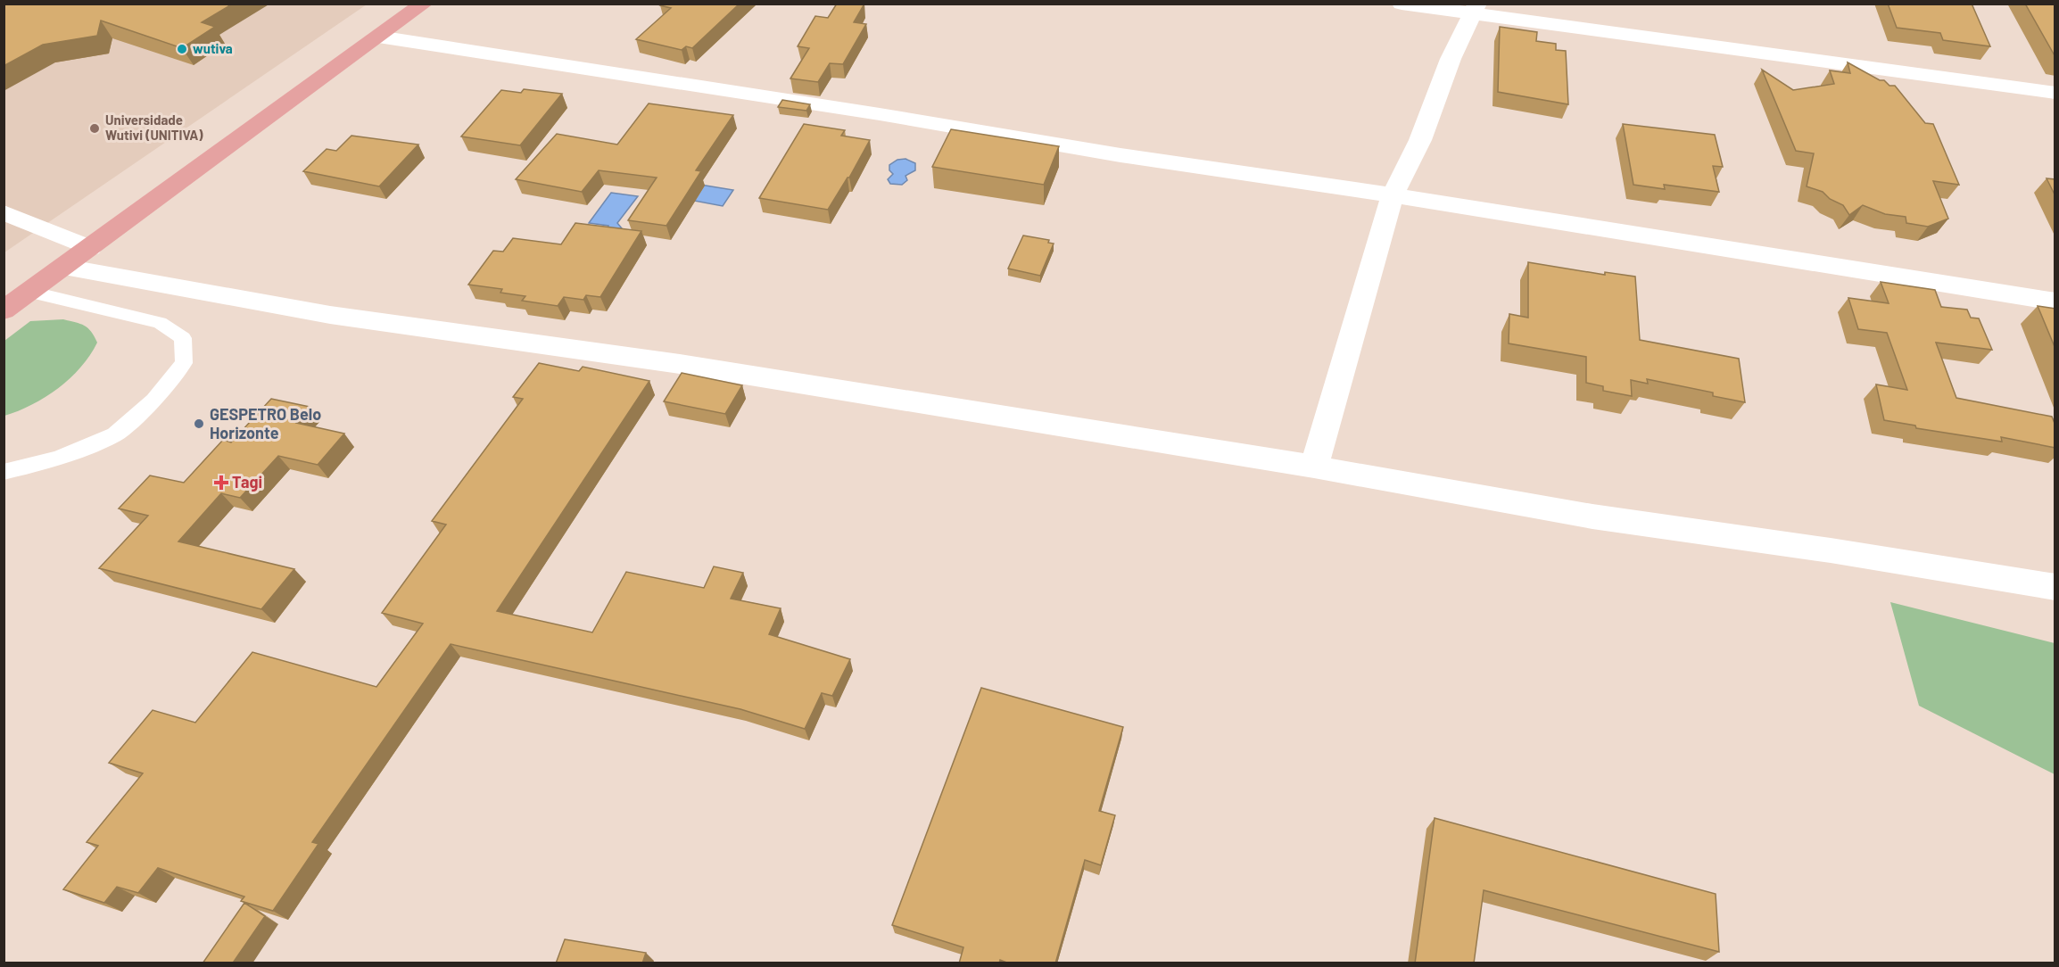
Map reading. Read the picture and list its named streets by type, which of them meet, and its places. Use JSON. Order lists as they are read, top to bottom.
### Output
{
  "places": {
    "other": ["wutiva", "Universidade Wutivi (UNITIVA)", "GESPETRO Belo Horizonte"],
    "health": ["Tagi"]
  }
}
